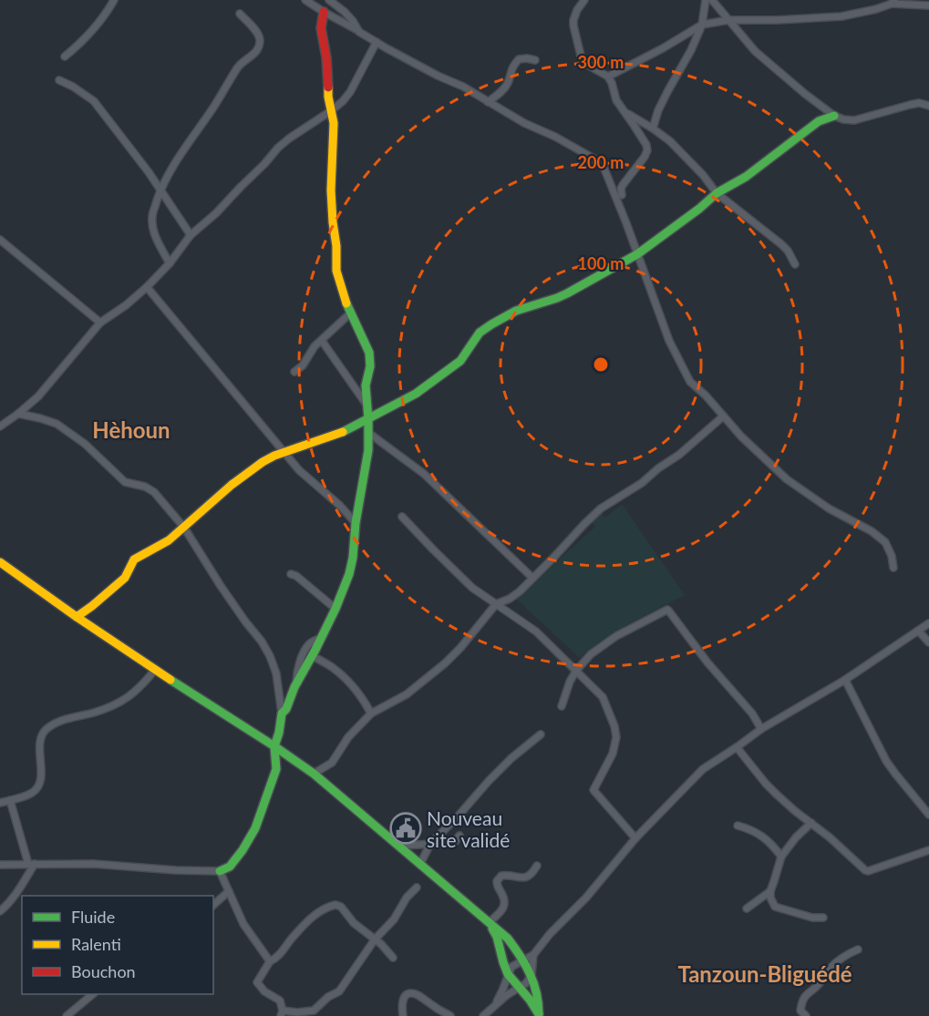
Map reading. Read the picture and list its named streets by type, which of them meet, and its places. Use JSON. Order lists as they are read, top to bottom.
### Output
{
  "districts": ["Hèhoun", "Tanzoun-Bliguédé"],
  "places": {
    "public building": ["Nouveau site validé"]
  },
  "legend": ["Fluide", "Ralenti", "Bouchon"],
  "rings": ["300 m", "200 m", "100 m"]
}
